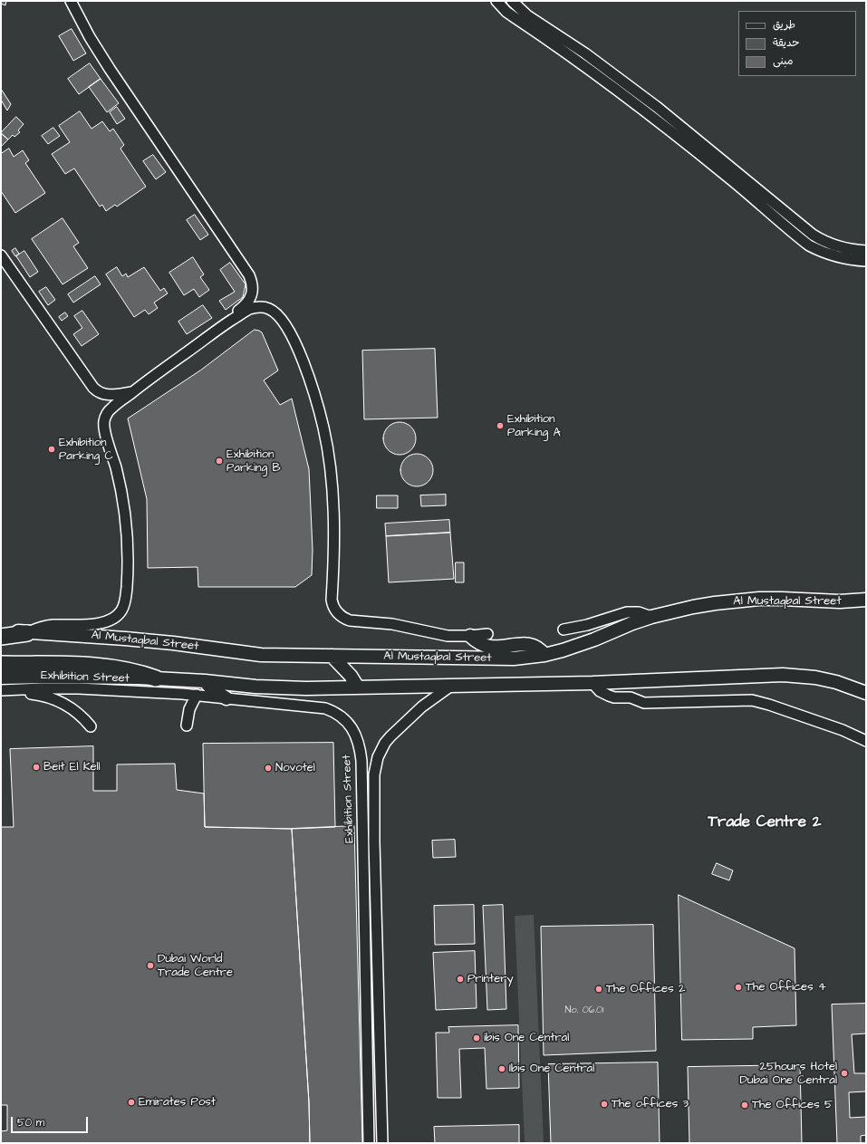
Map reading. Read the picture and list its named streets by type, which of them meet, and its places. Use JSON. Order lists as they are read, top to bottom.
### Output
{
  "streets": {
    "main road": ["Al Mustaqbal Street"],
    "street": ["Exhibition Street"]
  },
  "districts": ["Trade Centre 2"],
  "places": [
    "Exhibition Parking A",
    "Exhibition Parking C",
    "Exhibition Parking B",
    "Beit El Kell",
    "Novotel",
    "Dubai World Trade Centre",
    "Printery",
    "The Offices 4",
    "The Offices 2",
    "ibis One Central",
    "Ibis One Central",
    "25hours Hotel Dubai One Central",
    "Emirates Post",
    "The offices 3",
    "The Offices 5"
  ],
  "house_numbers": ["No. 06.01"],
  "legend": ["طريق", "حديقة", "مبنى"],
  "scale_bar": "50 m"
}
